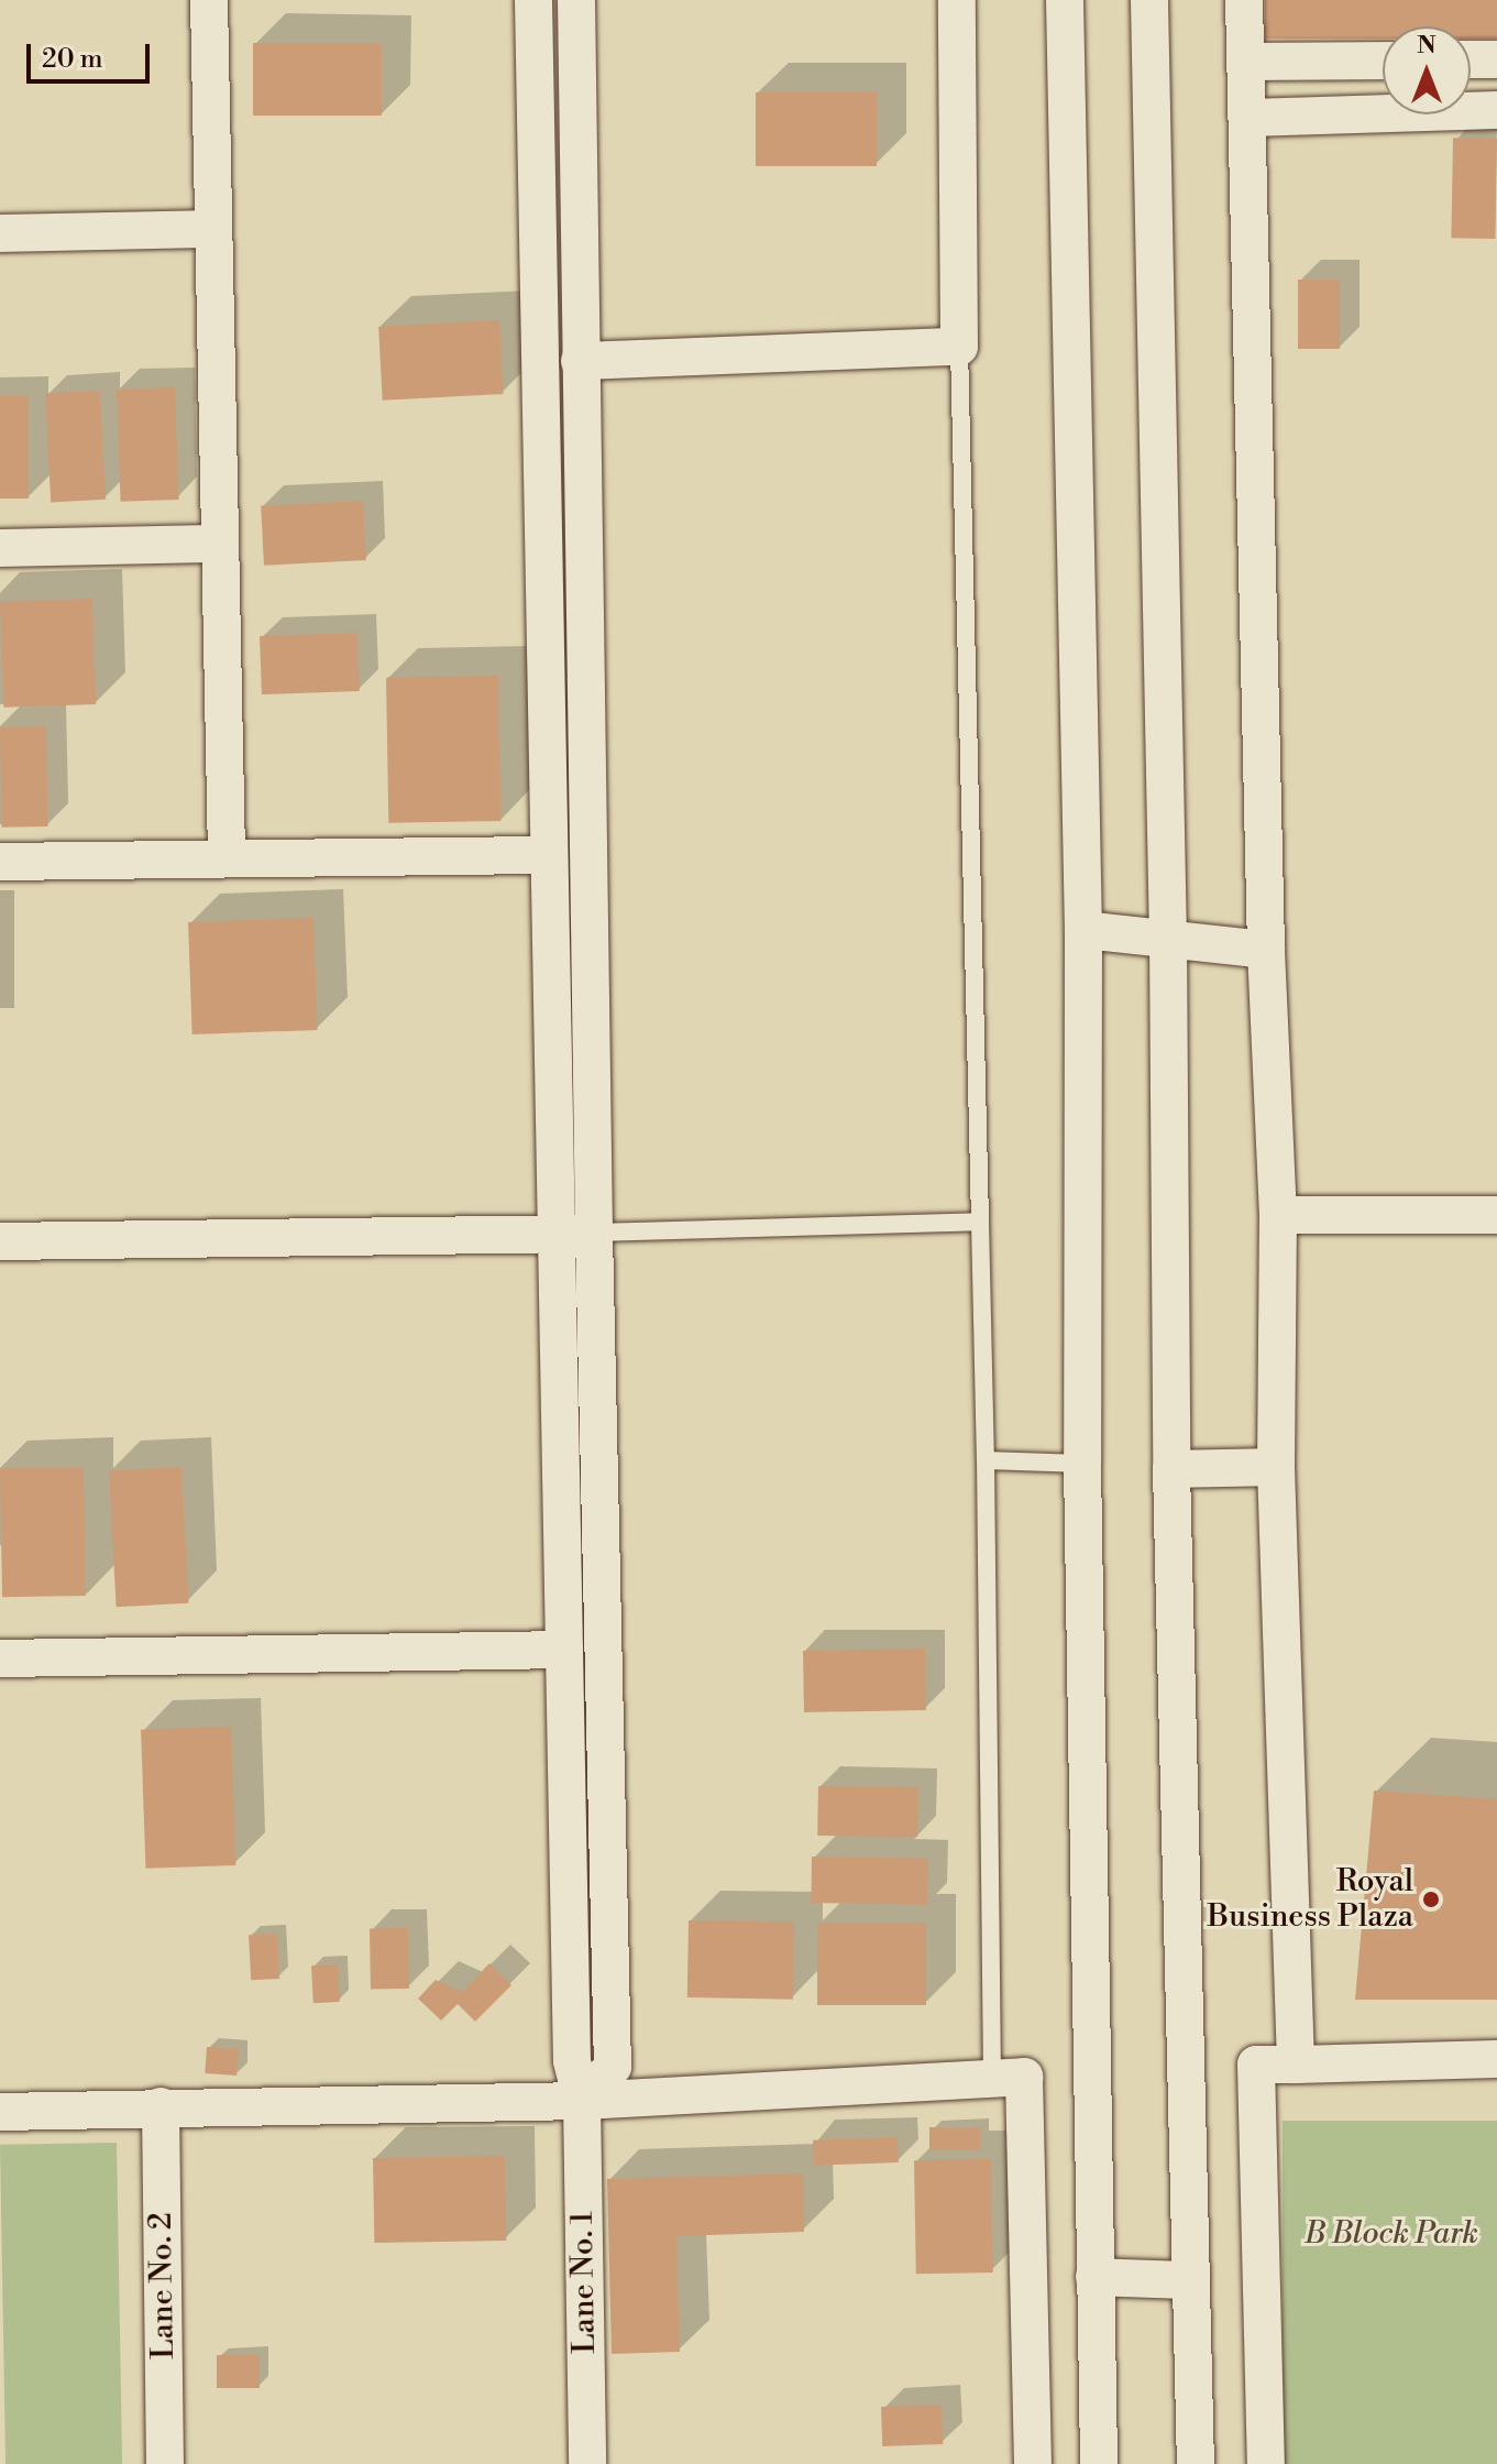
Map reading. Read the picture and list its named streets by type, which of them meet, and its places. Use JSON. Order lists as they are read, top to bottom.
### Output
{
  "streets": {
    "street": ["Lane No. 1", "Lane No. 2"]
  },
  "parks": ["B Block Park"],
  "places": ["Royal Business Plaza"],
  "scale_bar": "20 m",
  "north": "top"
}
